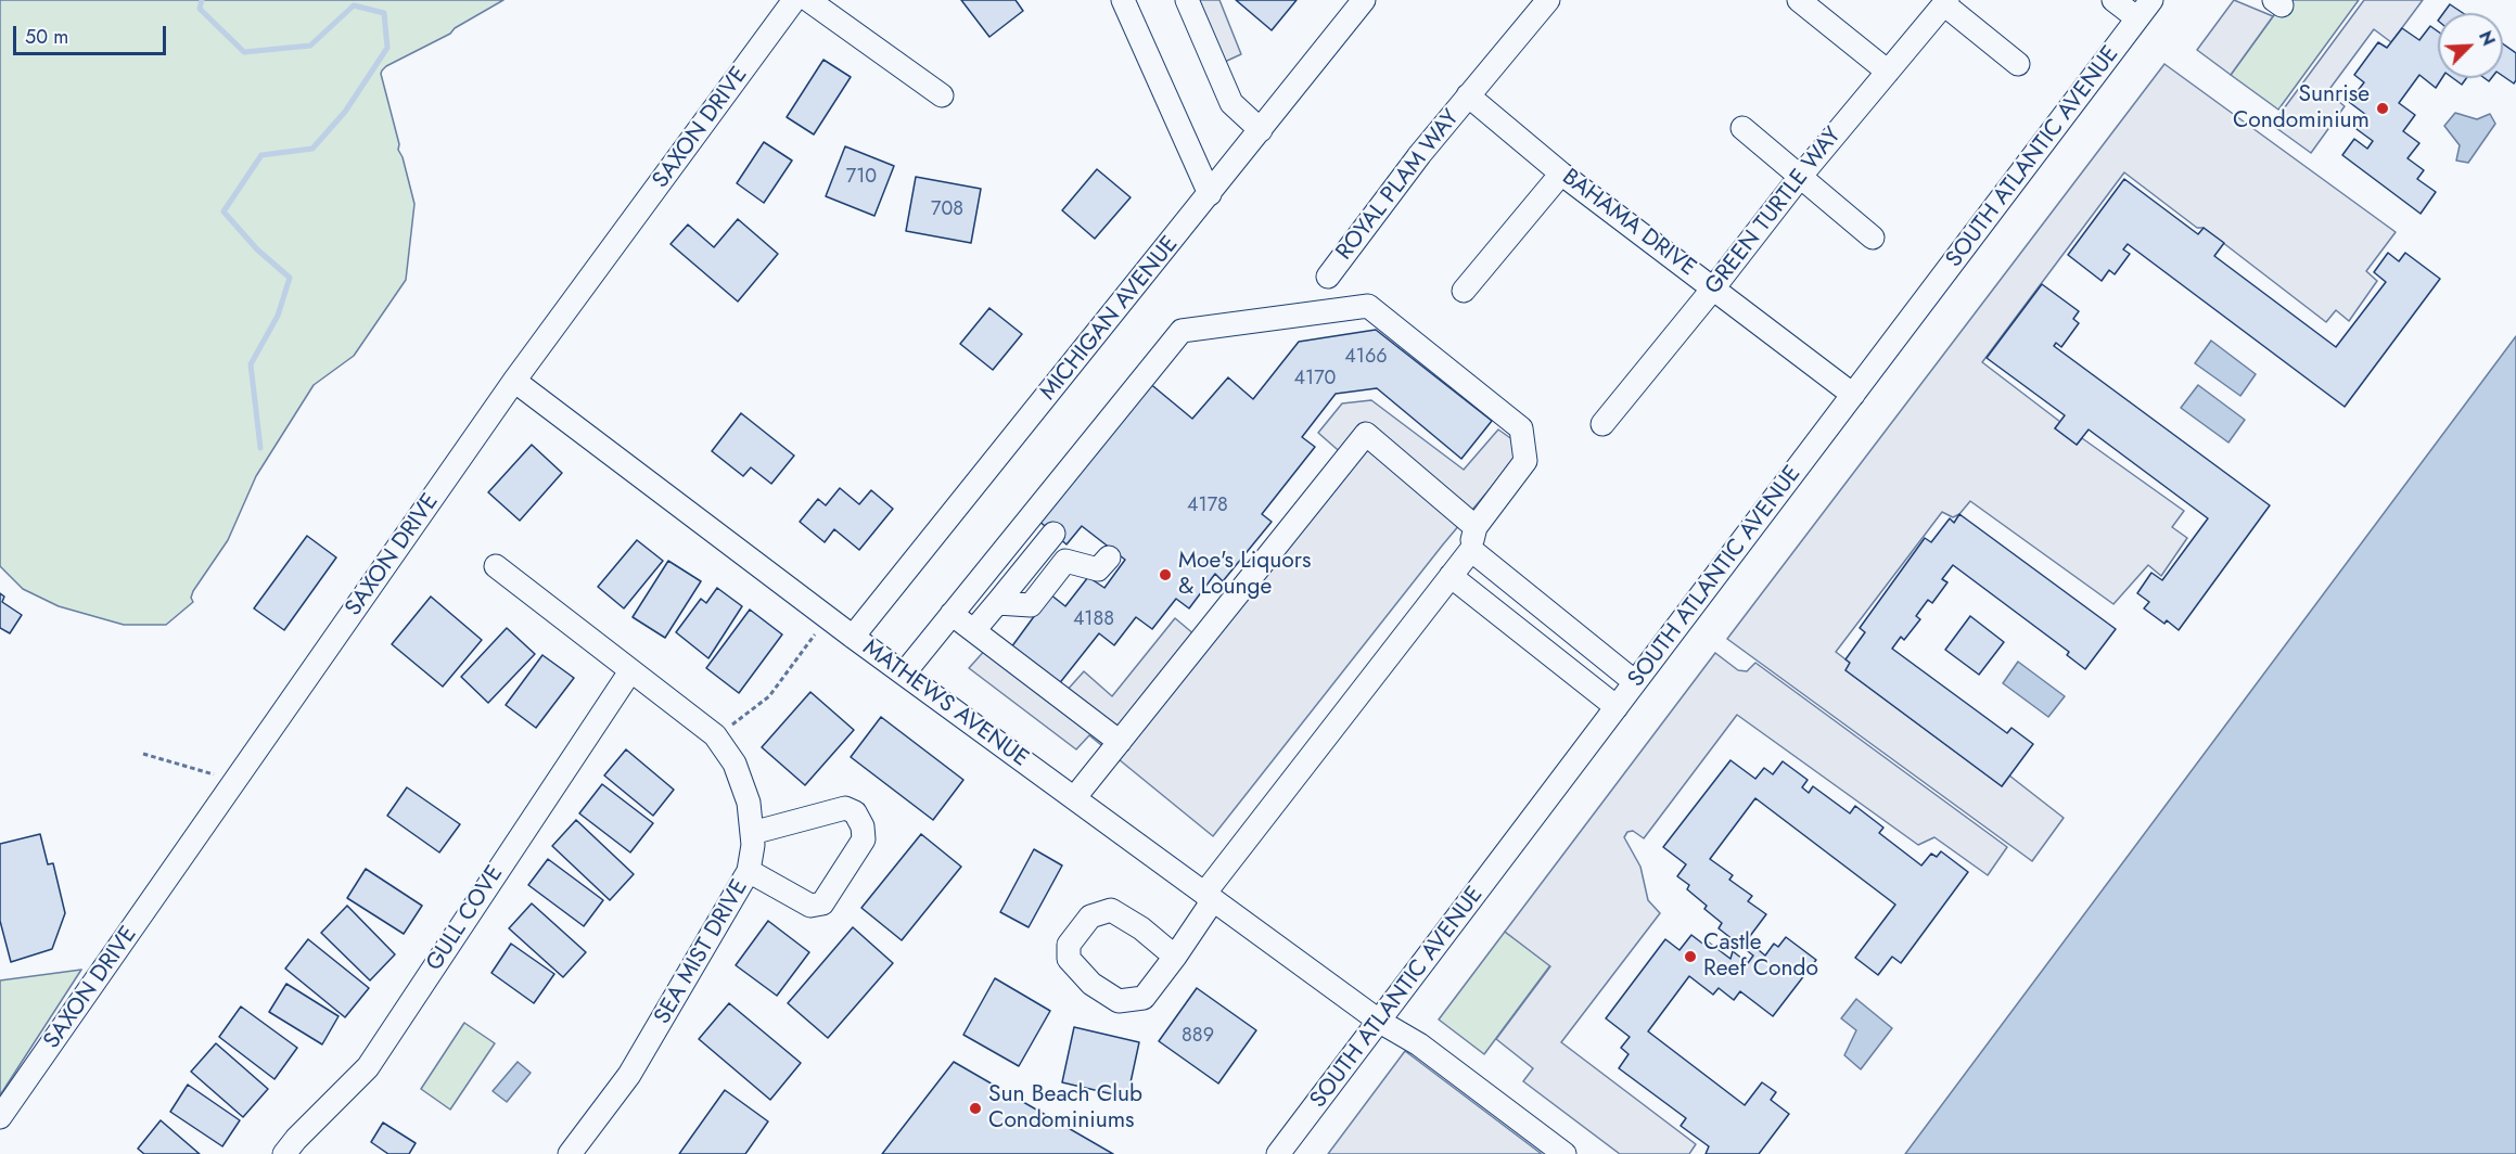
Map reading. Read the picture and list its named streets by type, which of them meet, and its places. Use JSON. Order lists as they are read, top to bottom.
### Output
{
  "streets": {
    "street": [
      "SAXON DRIVE",
      "SOUTH ATLANTIC AVENUE",
      "ROYAL PLAM WAY",
      "GREEN TURTLE WAY",
      "BAHAMA DRIVE",
      "MICHIGAN AVENUE",
      "MATHEWS AVENUE",
      "GULL COVE",
      "SEA MIST DRIVE"
    ]
  },
  "crossings": [
    ["SAXON DRIVE", "MATHEWS AVENUE"],
    ["SOUTH ATLANTIC AVENUE", "BAHAMA DRIVE"],
    ["SOUTH ATLANTIC AVENUE", "MATHEWS AVENUE"],
    ["ROYAL PLAM WAY", "BAHAMA DRIVE"],
    ["GREEN TURTLE WAY", "BAHAMA DRIVE"],
    ["MICHIGAN AVENUE", "MATHEWS AVENUE"],
    ["GULL COVE", "SEA MIST DRIVE"]
  ],
  "places": [
    "Sunrise Condominium",
    "Moe's Liquors & Lounge",
    "Castle Reef Condo",
    "Sun Beach Club Condominiums"
  ],
  "house_numbers": [
    "710",
    "708",
    "4166",
    "4170",
    "4178",
    "4188",
    "889"
  ],
  "scale_bar": "50 m",
  "north": "top right"
}
